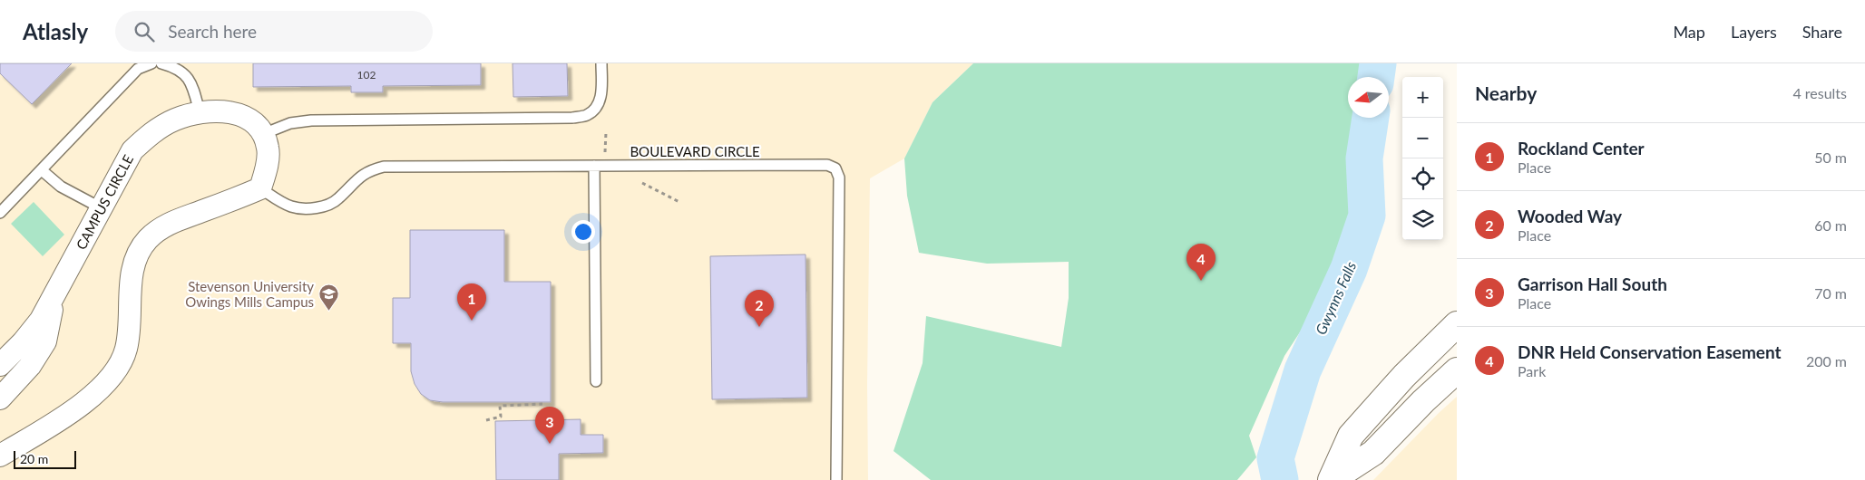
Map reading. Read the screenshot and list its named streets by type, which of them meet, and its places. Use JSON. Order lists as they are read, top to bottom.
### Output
{
  "streets": {
    "street": ["CAMPUS CIRCLE"],
    "lane": ["BOULEVARD CIRCLE"]
  },
  "water": ["Gwynns Falls"],
  "places": {
    "school or university": ["Stevenson University Owings Mills Campus"]
  },
  "house_numbers": ["102"],
  "scale_bar": "20 m",
  "north": "left",
  "page": {
    "header": "Atlasly",
    "search": "Search here",
    "nav": ["Map", "Layers", "Share"],
    "heading": ["Nearby", "4 results"],
    "map_buttons": ["+", "−"],
    "list": [
      {
        "mark": "1",
        "name": "Rockland Center",
        "note": "Place",
        "value": "50 m"
      },
      {
        "mark": "2",
        "name": "Wooded Way",
        "note": "Place",
        "value": "60 m"
      },
      {
        "mark": "3",
        "name": "Garrison Hall South",
        "note": "Place",
        "value": "70 m"
      },
      {
        "mark": "4",
        "name": "DNR Held Conservation Easement",
        "note": "Park",
        "value": "200 m"
      }
    ],
    "pins": [
      "4",
      "1",
      "2",
      "3"
    ],
    "scale": "20 m"
  }
}
